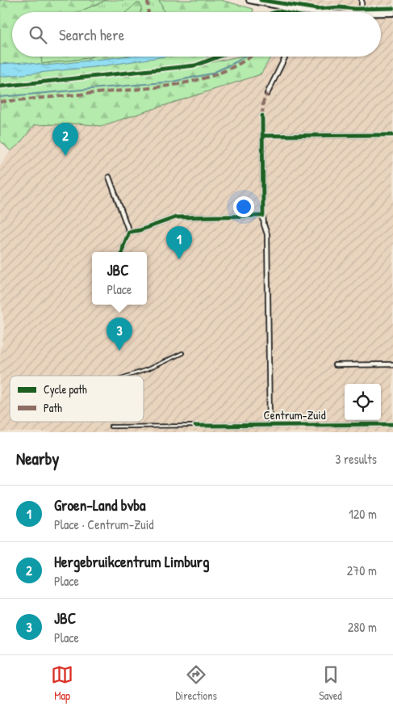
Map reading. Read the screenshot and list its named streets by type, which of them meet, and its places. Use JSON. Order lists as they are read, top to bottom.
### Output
{
  "streets": {
    "street": ["Centrum-Zuid"]
  },
  "legend": ["Cycle path", "Path"],
  "page": {
    "search": "Search here",
    "pins": ["2", "1", "3"],
    "popup": ["JBC", "Place"],
    "heading": ["Nearby", "3 results"],
    "list": [
      {
        "mark": "1",
        "name": "Groen-Land bvba",
        "note": "Place · Centrum-Zuid",
        "value": "120 m"
      },
      {
        "mark": "2",
        "name": "Hergebruikcentrum Limburg",
        "note": "Place",
        "value": "270 m"
      },
      {
        "mark": "3",
        "name": "JBC",
        "note": "Place",
        "value": "280 m"
      }
    ],
    "nav": ["Map", "Directions", "Saved"]
  }
}
